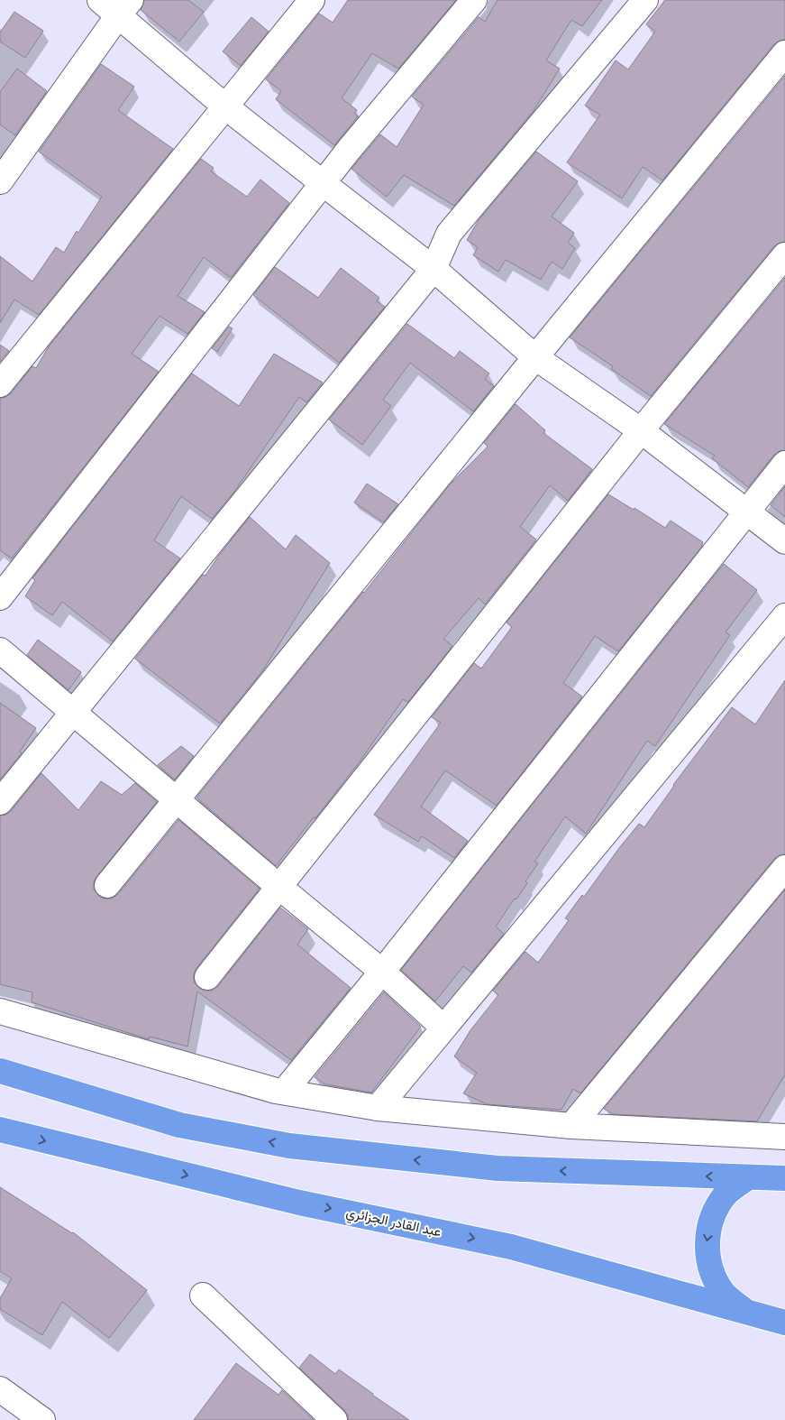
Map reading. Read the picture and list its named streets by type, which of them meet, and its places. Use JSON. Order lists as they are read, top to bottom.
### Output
{
  "streets": {
    "highway": ["عبد القادر الجزائري"]
  }
}
